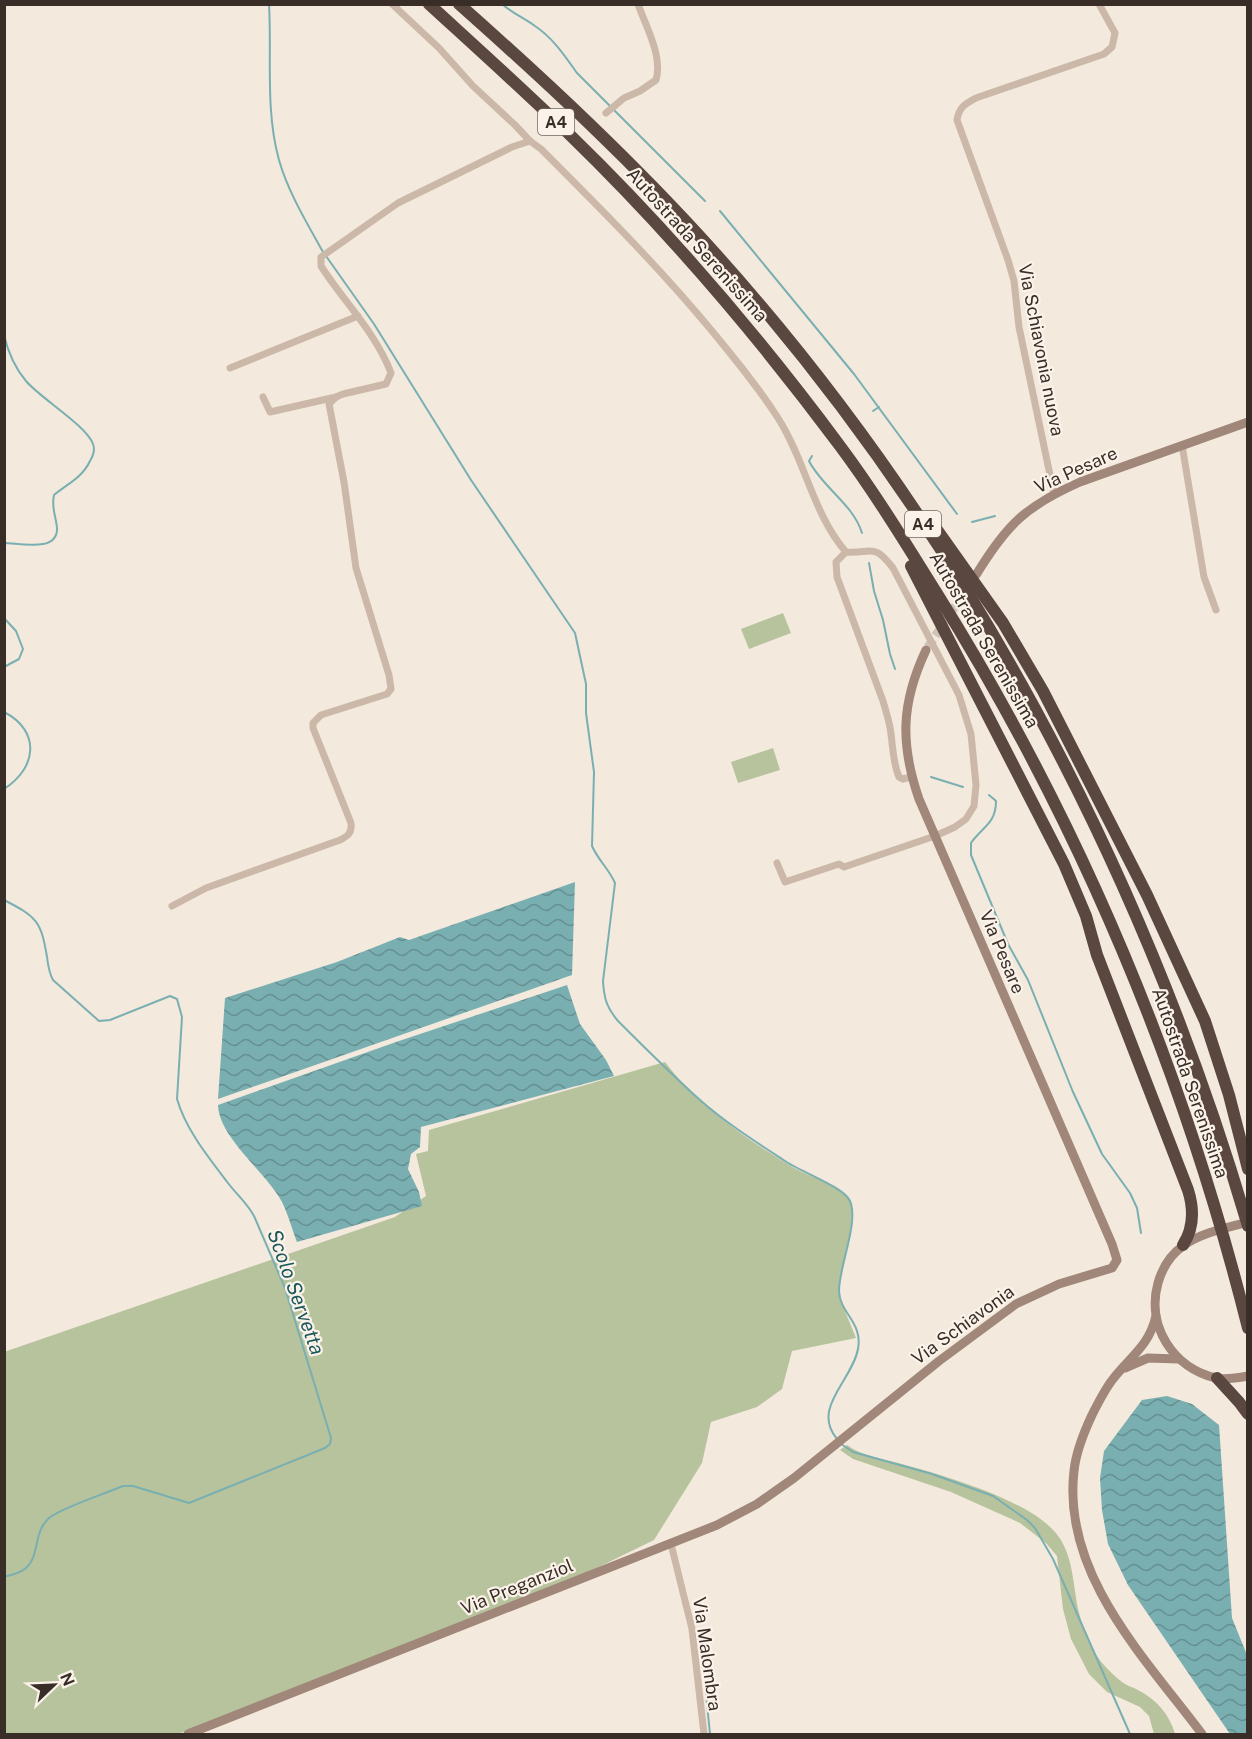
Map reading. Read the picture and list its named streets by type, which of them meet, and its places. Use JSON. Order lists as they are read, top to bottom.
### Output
{
  "streets": {
    "highway": ["A4", "Autostrada Serenissima"],
    "street": [
      "Via Schiavonia nuova",
      "Via Pesare",
      "Via Schiavonia",
      "Via Preganziol",
      "Via Malombra"
    ]
  },
  "crossings": [
    ["Via Schiavonia nuova", "Via Pesare"],
    ["Via Pesare", "Via Schiavonia"],
    ["Via Schiavonia", "Via Preganziol"],
    ["Via Preganziol", "Via Malombra"]
  ],
  "water": ["Scolo Servetta"],
  "north": "top right"
}
